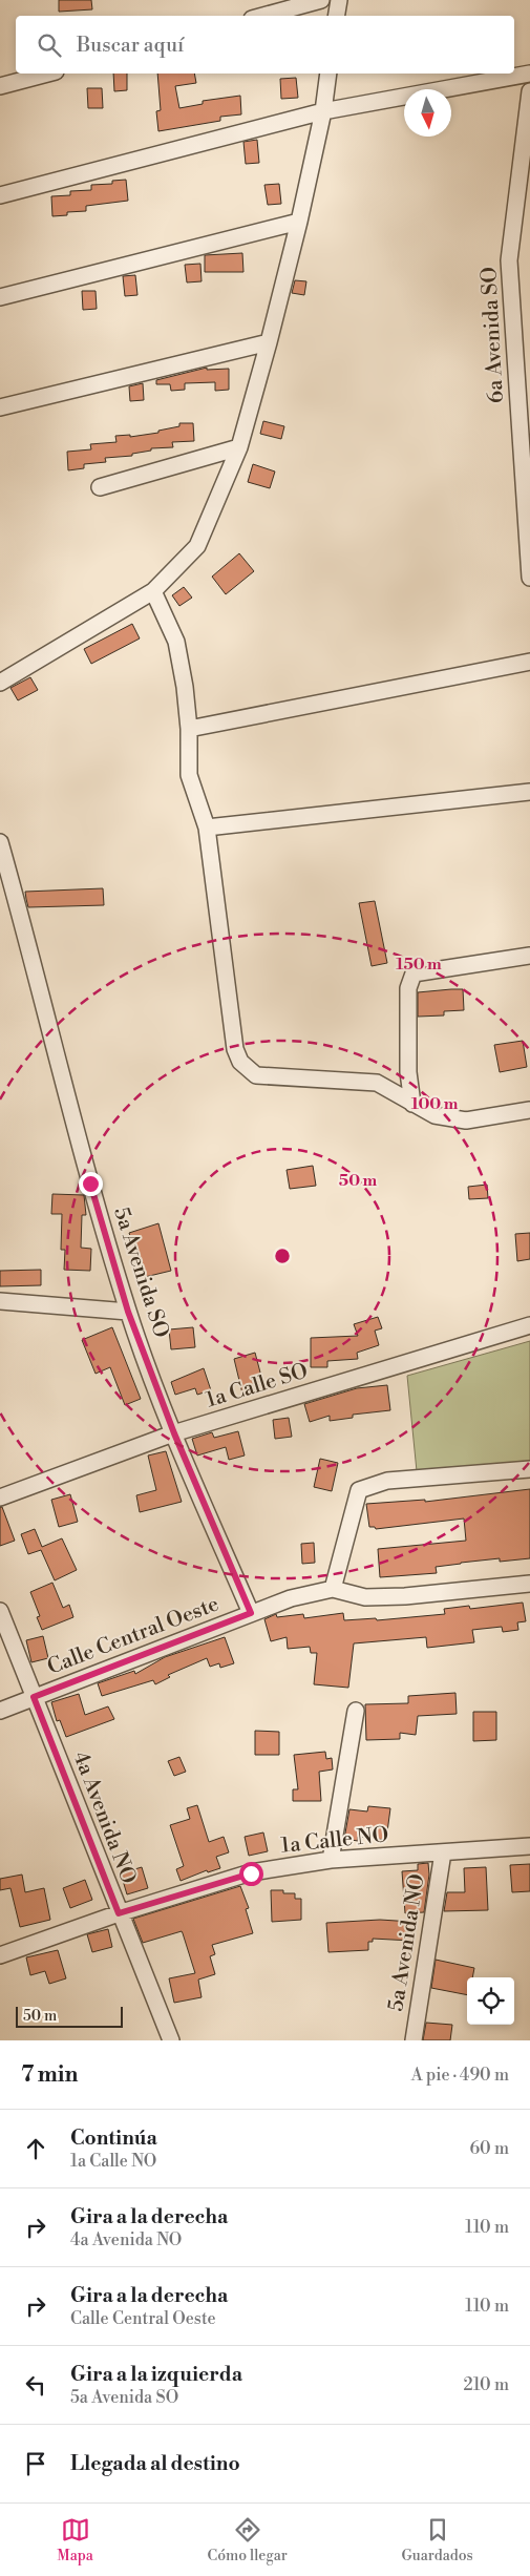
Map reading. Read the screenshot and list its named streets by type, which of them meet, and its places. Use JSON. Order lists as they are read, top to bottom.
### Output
{
  "streets": {
    "street": [
      "6a Avenida SO",
      "5a Avenida SO",
      "1a Calle SO",
      "Calle Central Oeste",
      "4a Avenida NO",
      "1a Calle NO",
      "5a Avenida NO"
    ]
  },
  "crossings": [
    ["5a Avenida SO", "1a Calle SO"],
    ["5a Avenida SO", "Calle Central Oeste"],
    ["Calle Central Oeste", "4a Avenida NO"],
    ["4a Avenida NO", "1a Calle NO"],
    ["1a Calle NO", "5a Avenida NO"]
  ],
  "scale_bar": "50 m",
  "north": "bottom",
  "page": {
    "search": "Buscar aquí",
    "scale": "50 m",
    "heading": ["7 min", "A pie · 490 m"],
    "list": [
      ["Continúa", "1a Calle NO", "60 m"],
      ["Gira a la derecha", "4a Avenida NO", "110 m"],
      ["Gira a la derecha", "Calle Central Oeste", "110 m"],
      ["Gira a la izquierda", "5a Avenida SO", "210 m"],
      "Llegada al destino"
    ],
    "nav": ["Mapa", "Cómo llegar", "Guardados"]
  },
  "rings": ["150 m", "100 m", "50 m"]
}
